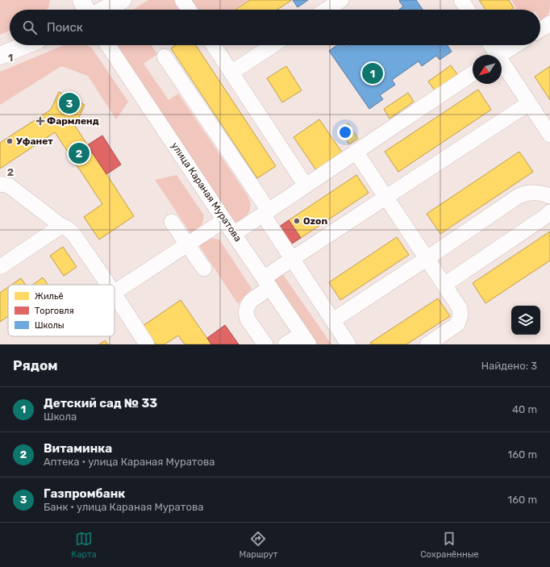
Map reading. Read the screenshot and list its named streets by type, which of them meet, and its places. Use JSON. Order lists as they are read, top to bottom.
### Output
{
  "streets": {
    "street": ["улица Караная Муратова"]
  },
  "places": {
    "health": ["Фармленд"],
    "other": ["Уфанет", "Ozon"]
  },
  "legend": ["Жильё", "Торговля", "Школы"],
  "north": "bottom left",
  "page": {
    "search": "Поиск",
    "pins": ["1", "3", "2"],
    "heading": ["Рядом", "Найдено: 3"],
    "list": [
      {
        "mark": "1",
        "name": "Детский сад № 33",
        "note": "Школа",
        "value": "40 m"
      },
      {
        "mark": "2",
        "name": "Витаминка",
        "note": "Аптека · улица Караная Муратова",
        "value": "160 m"
      },
      {
        "mark": "3",
        "name": "Газпромбанк",
        "note": "Банк · улица Караная Муратова",
        "value": "160 m"
      }
    ],
    "nav": ["Карта", "Маршрут", "Сохранённые"]
  },
  "grid": {
    "rows": ["1", "2"]
  }
}
